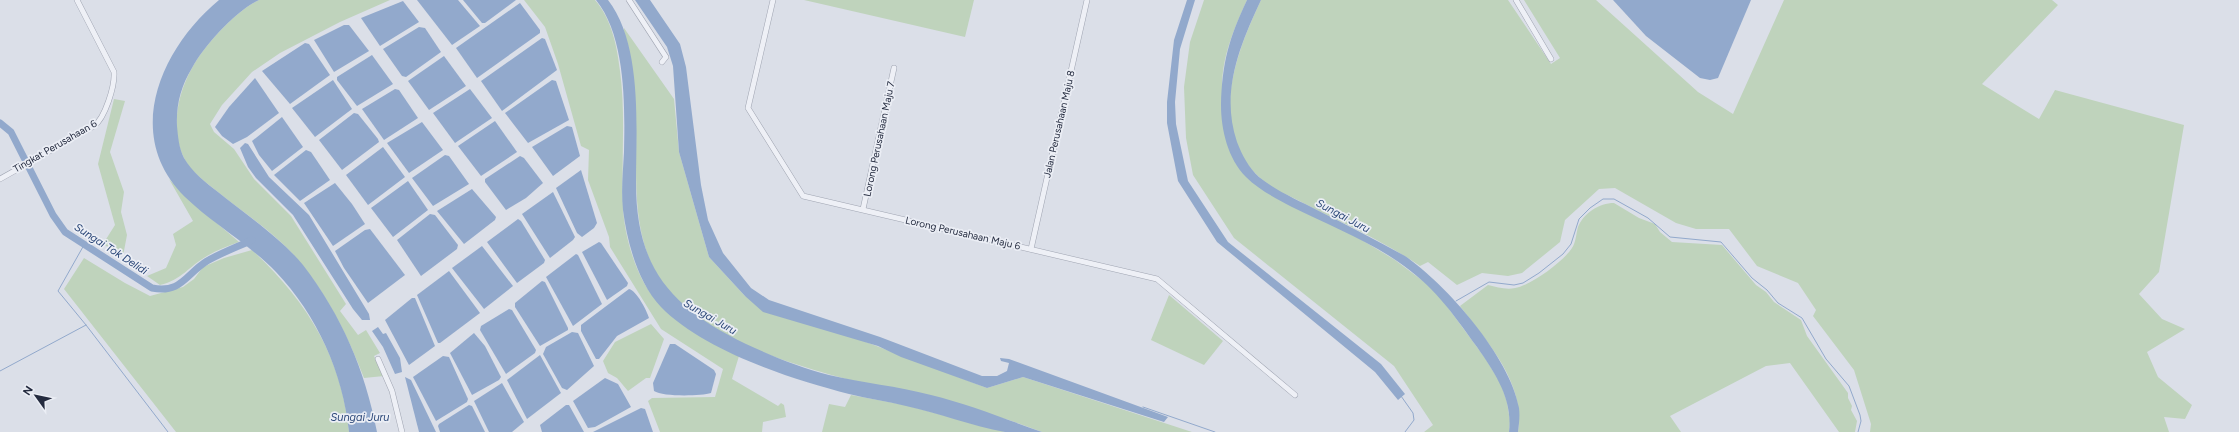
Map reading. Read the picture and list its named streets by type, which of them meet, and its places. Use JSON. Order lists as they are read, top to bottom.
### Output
{
  "streets": {
    "street": [
      "Jalan Perusahaan Maju 8",
      "Lorong Perusahaan Maju 7",
      "Tingkat Perusahaan 6",
      "Lorong Perusahaan Maju 6"
    ]
  },
  "crossings": [
    ["Jalan Perusahaan Maju 8", "Lorong Perusahaan Maju 6"],
    ["Lorong Perusahaan Maju 7", "Lorong Perusahaan Maju 6"]
  ],
  "water": ["Sungai Juru", "Sungai Tok Delidi"],
  "north": "top left"
}
